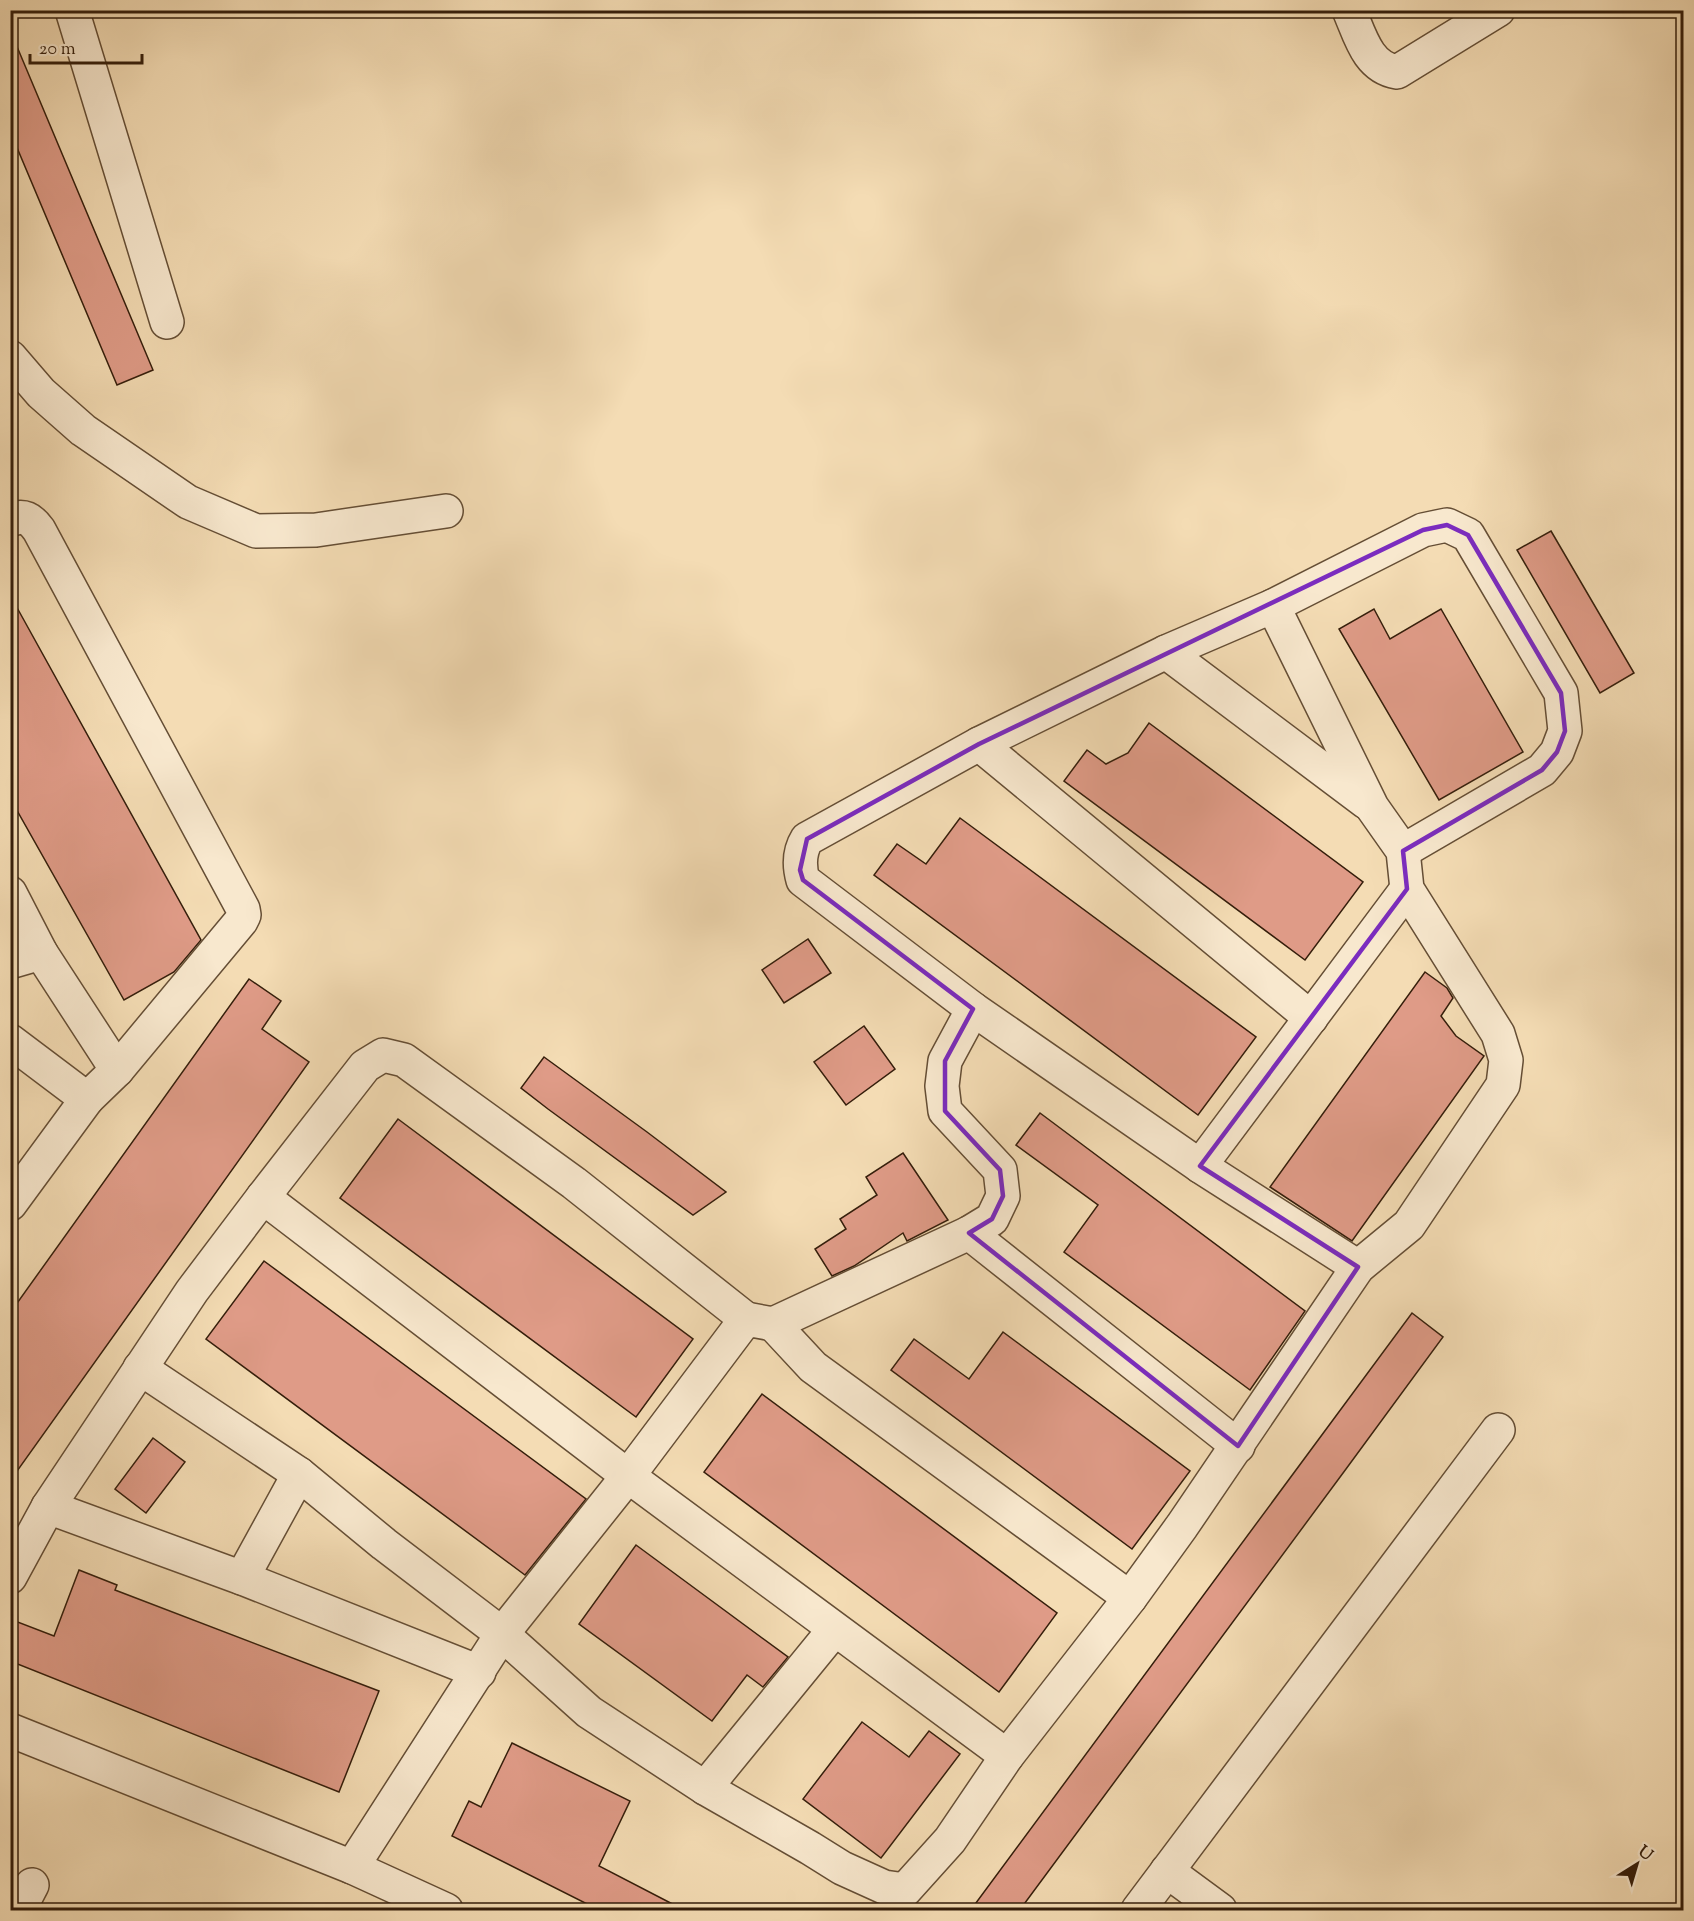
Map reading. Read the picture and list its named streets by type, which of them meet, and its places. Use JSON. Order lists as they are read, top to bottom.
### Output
{
  "scale_bar": "20 m",
  "north": "top right"
}
